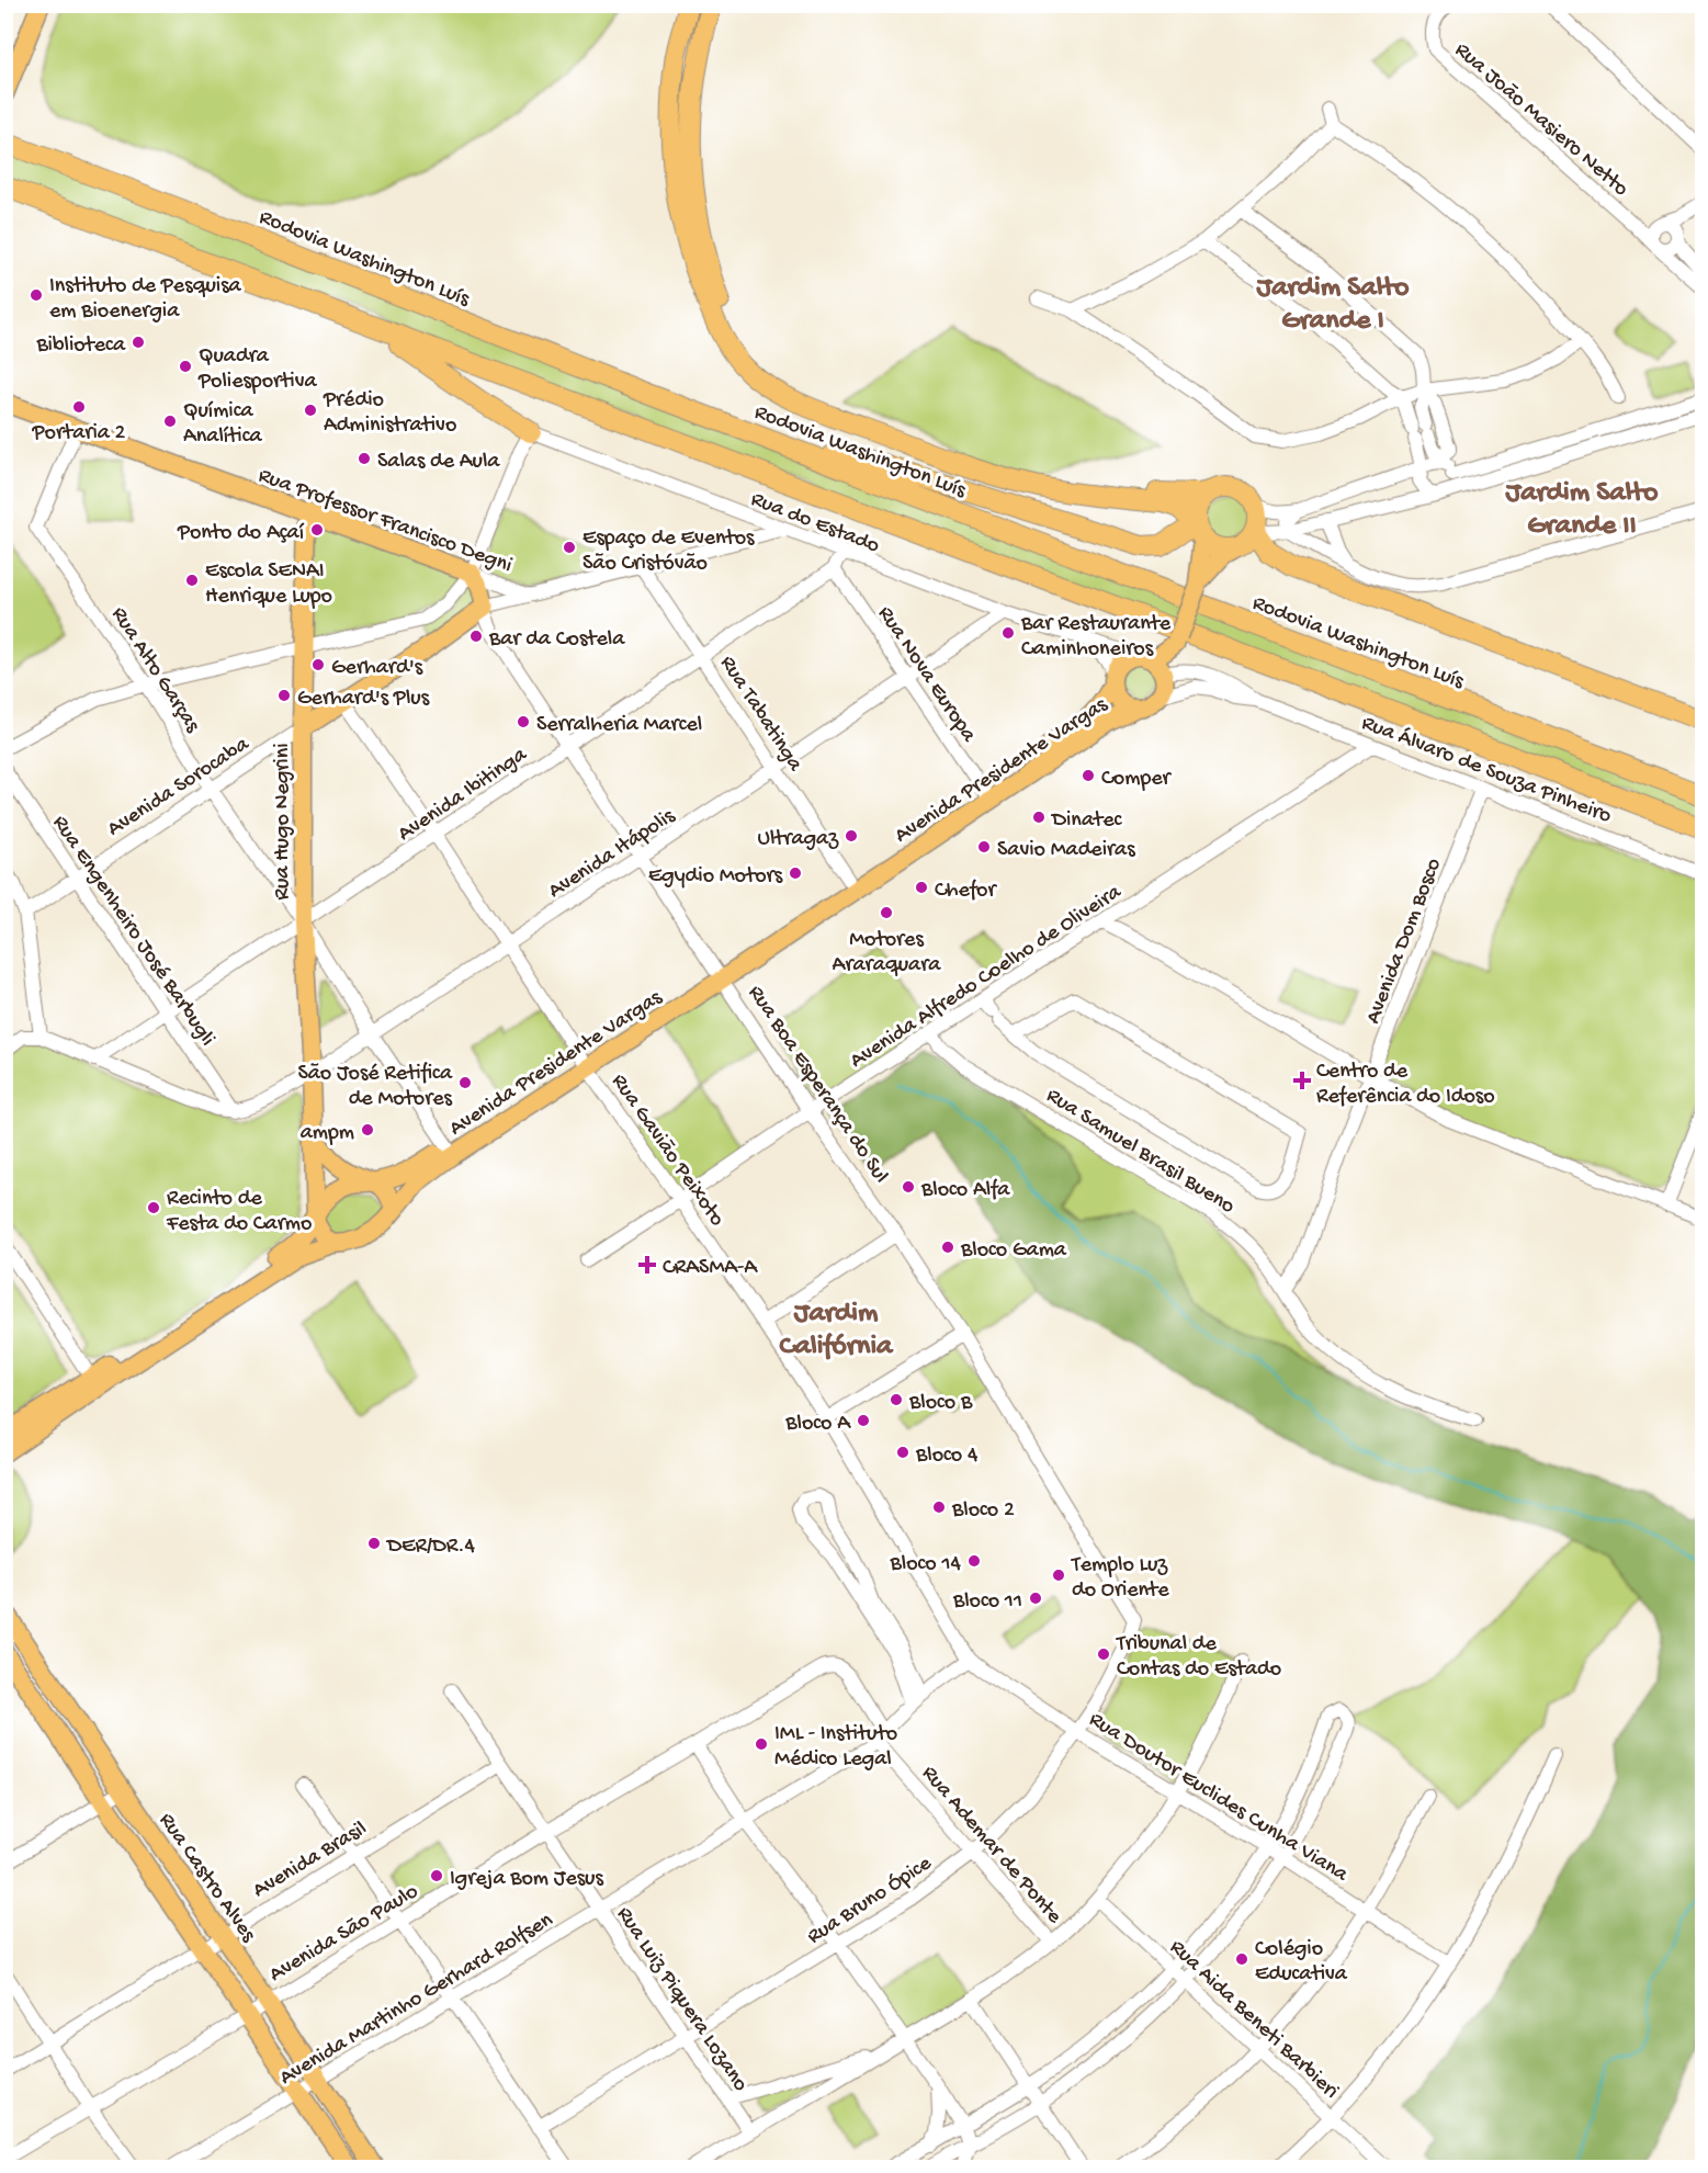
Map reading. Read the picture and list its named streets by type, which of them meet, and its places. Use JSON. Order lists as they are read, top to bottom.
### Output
{
  "streets": {
    "highway": ["Rodovia Washington Luís"],
    "main road": [
      "Rua Professor Francisco Degni",
      "Avenida Presidente Vargas",
      "Avenida Sorocaba",
      "Rua Hugo Negrini",
      "Rua Boa Esperança do Sul",
      "Rua Castro Alves"
    ],
    "street": [
      "Rua João Masiero Netto",
      "Rua do Estado",
      "Rua Alto Garças",
      "Rua Nova Europa",
      "Rua Tabatinga",
      "Rua Álvaro de Souza Pinheiro",
      "Avenida Ibitinga",
      "Avenida Itápolis",
      "Rua Engenheiro José Barbugli",
      "Avenida Dom Bosco",
      "Avenida Alfredo Coelho de Oliveira",
      "Rua Gavião Peixoto",
      "Rua Samuel Brasil Bueno",
      "Rua Doutor Euclides Cunha Viana",
      "Rua Ademar de Ponte",
      "Avenida Brasil",
      "Rua Bruno Ópice",
      "Avenida São Paulo",
      "Avenida Martinho Gerhard Rolfsen",
      "Rua Luiz Piquera Lozano",
      "Rua Aida Beneti Barbieri"
    ]
  },
  "crossings": [
    ["Rua Professor Francisco Degni", "Rua Alto Garças"],
    ["Rua Professor Francisco Degni", "Rua Hugo Negrini"],
    ["Rua Professor Francisco Degni", "Rua Boa Esperança do Sul"],
    ["Rua do Estado", "Rua Álvaro de Souza Pinheiro"],
    ["Rua do Estado", "Avenida Presidente Vargas"],
    ["Rua do Estado", "Avenida Ibitinga"],
    ["Rua do Estado", "Avenida Itápolis"],
    ["Rua Alto Garças", "Avenida Presidente Vargas"],
    ["Rua Alto Garças", "Avenida Sorocaba"],
    ["Rua Alto Garças", "Avenida Ibitinga"],
    ["Rua Alto Garças", "Rua Hugo Negrini"],
    ["Rua Alto Garças", "Avenida Itápolis"],
    ["Rua Nova Europa", "Avenida Presidente Vargas"],
    ["Rua Nova Europa", "Avenida Ibitinga"],
    ["Rua Nova Europa", "Avenida Itápolis"],
    ["Rua Tabatinga", "Avenida Presidente Vargas"],
    ["Rua Tabatinga", "Avenida Ibitinga"],
    ["Rua Tabatinga", "Avenida Itápolis"],
    ["Rua Álvaro de Souza Pinheiro", "Avenida Presidente Vargas"],
    ["Rua Álvaro de Souza Pinheiro", "Avenida Dom Bosco"],
    ["Rua Álvaro de Souza Pinheiro", "Avenida Alfredo Coelho de Oliveira"],
    ["Avenida Presidente Vargas", "Rua Hugo Negrini"],
    ["Avenida Presidente Vargas", "Rua Boa Esperança do Sul"],
    ["Avenida Presidente Vargas", "Rua Gavião Peixoto"],
    ["Avenida Sorocaba", "Rua Hugo Negrini"],
    ["Avenida Sorocaba", "Rua Engenheiro José Barbugli"],
    ["Avenida Sorocaba", "Rua Boa Esperança do Sul"],
    ["Avenida Sorocaba", "Rua Gavião Peixoto"],
    ["Avenida Ibitinga", "Rua Hugo Negrini"],
    ["Avenida Ibitinga", "Rua Engenheiro José Barbugli"],
    ["Avenida Ibitinga", "Rua Boa Esperança do Sul"],
    ["Avenida Ibitinga", "Rua Gavião Peixoto"],
    ["Rua Hugo Negrini", "Avenida Itápolis"],
    ["Avenida Itápolis", "Rua Engenheiro José Barbugli"],
    ["Avenida Itápolis", "Rua Boa Esperança do Sul"],
    ["Avenida Itápolis", "Rua Gavião Peixoto"],
    ["Avenida Dom Bosco", "Rua Samuel Brasil Bueno"],
    ["Avenida Alfredo Coelho de Oliveira", "Rua Boa Esperança do Sul"],
    ["Avenida Alfredo Coelho de Oliveira", "Rua Gavião Peixoto"],
    ["Avenida Alfredo Coelho de Oliveira", "Rua Samuel Brasil Bueno"],
    ["Rua Boa Esperança do Sul", "Rua Bruno Ópice"],
    ["Rua Gavião Peixoto", "Rua Doutor Euclides Cunha Viana"],
    ["Rua Gavião Peixoto", "Avenida Martinho Gerhard Rolfsen"],
    ["Rua Doutor Euclides Cunha Viana", "Rua Bruno Ópice"],
    ["Rua Doutor Euclides Cunha Viana", "Avenida Martinho Gerhard Rolfsen"],
    ["Rua Ademar de Ponte", "Rua Bruno Ópice"],
    ["Rua Ademar de Ponte", "Avenida São Paulo"],
    ["Rua Ademar de Ponte", "Avenida Martinho Gerhard Rolfsen"],
    ["Avenida Brasil", "Rua Castro Alves"],
    ["Avenida Brasil", "Rua Luiz Piquera Lozano"],
    ["Rua Castro Alves", "Avenida São Paulo"],
    ["Rua Castro Alves", "Avenida Martinho Gerhard Rolfsen"],
    ["Rua Bruno Ópice", "Rua Luiz Piquera Lozano"],
    ["Avenida São Paulo", "Avenida Martinho Gerhard Rolfsen"],
    ["Avenida São Paulo", "Rua Luiz Piquera Lozano"],
    ["Avenida Martinho Gerhard Rolfsen", "Rua Luiz Piquera Lozano"]
  ],
  "districts": ["Jardim Salto Grande I", "Jardim Salto Grande II", "Jardim Califórnia"],
  "places": {
    "other": [
      "Instituto de Pesquisa em Bioenergia",
      "Biblioteca",
      "Quadra Poliesportiva",
      "Portaria 2",
      "Prédio Administrativo",
      "Química Analítica",
      "Salas de Aula",
      "Ponto do Açaí",
      "Espaço de Eventos São Cristóvão",
      "Escola SENAI Henrique Lupo",
      "Bar Restaurante Caminhoneiros",
      "Bar da Costela",
      "Gerhard's",
      "Gerhard's Plus",
      "Serralheria Marcel",
      "Comper",
      "Dinatec",
      "Ultragaz",
      "Savio Madeiras",
      "Egydio Motors",
      "Chefor",
      "Motores Araraquara",
      "São José Retifica de Motores",
      "ampm",
      "Bloco Alfa",
      "Recinto de Festa do Carmo",
      "Bloco Gama",
      "Bloco B",
      "Bloco A",
      "Bloco 4",
      "Bloco 2",
      "DER/DR.4",
      "Bloco 14",
      "Templo Luz do Oriente",
      "Bloco 11",
      "Tribunal de Contas do Estado",
      "IML - Instituto Médico Legal",
      "Igreja Bom Jesus",
      "Colégio Educativa"
    ],
    "health": ["Centro de Referência do Idoso", "CRASMA-A"]
  }
}
